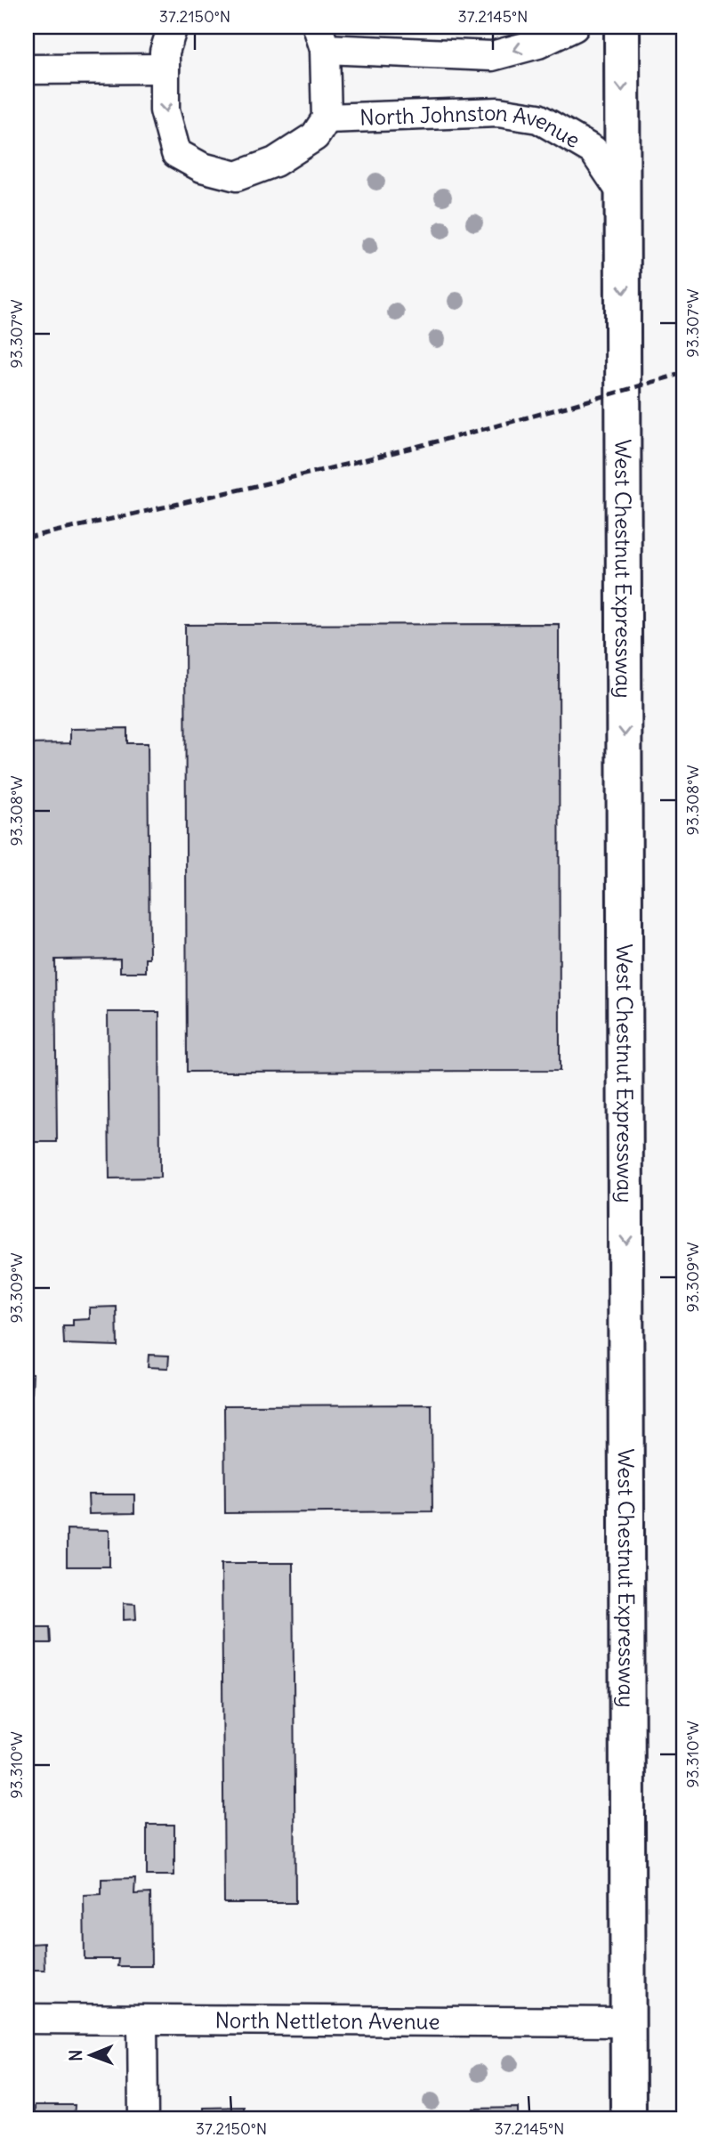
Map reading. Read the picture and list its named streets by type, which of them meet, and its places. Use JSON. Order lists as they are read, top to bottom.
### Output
{
  "streets": {
    "main road": ["West Chestnut Expressway"],
    "street": ["North Johnston Avenue", "North Nettleton Avenue"]
  },
  "crossings": [
    ["North Johnston Avenue", "West Chestnut Expressway"],
    ["West Chestnut Expressway", "North Nettleton Avenue"]
  ],
  "one_way": ["West Chestnut Expressway"],
  "north": "left",
  "coordinates": [
    "37.2150°N",
    "37.2145°N",
    "93.307°W",
    "93.308°W",
    "93.309°W",
    "93.310°W"
  ]
}
